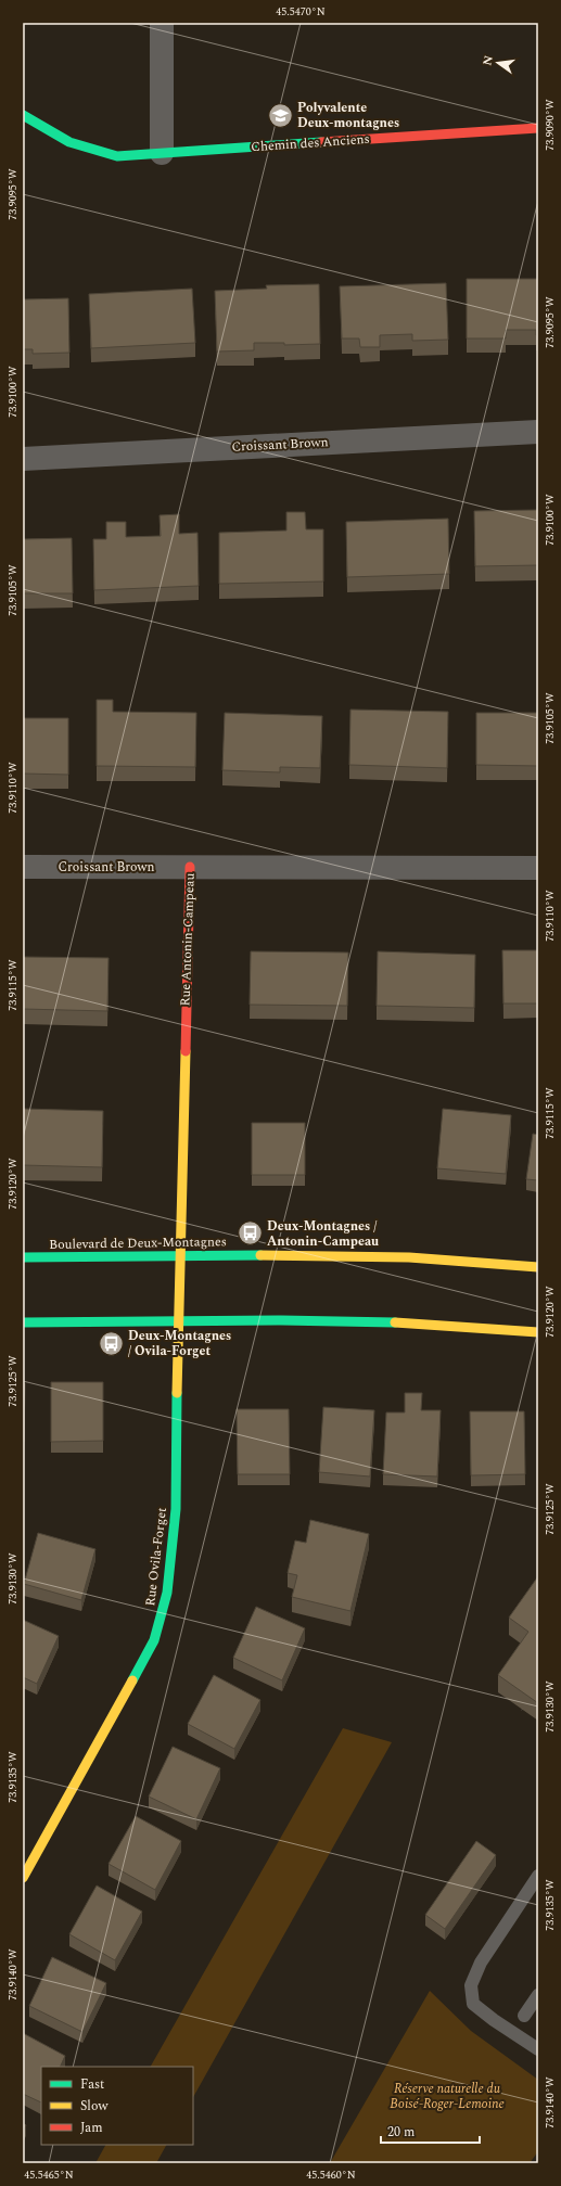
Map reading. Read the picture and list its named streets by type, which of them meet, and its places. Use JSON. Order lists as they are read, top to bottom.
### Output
{
  "streets": {
    "street": [
      "Chemin des Anciens",
      "Croissant Brown",
      "Rue Antonin-Campeau",
      "Boulevard de Deux-Montagnes",
      "Rue Ovila-Forget"
    ]
  },
  "crossings": [
    ["Croissant Brown", "Rue Antonin-Campeau"],
    ["Rue Antonin-Campeau", "Boulevard de Deux-Montagnes"],
    ["Rue Antonin-Campeau", "Rue Ovila-Forget"],
    ["Boulevard de Deux-Montagnes", "Rue Ovila-Forget"]
  ],
  "parks": ["Réserve naturelle du Boisé-Roger-Lemoine"],
  "places": {
    "school or university": ["Polyvalente Deux-montagnes"],
    "bus stop": ["Deux-Montagnes / Antonin-Campeau", "Deux-Montagnes / Ovila-Forget"]
  },
  "legend": ["Fast", "Slow", "Jam"],
  "scale_bar": "20 m",
  "north": "left",
  "coordinates": [
    "45.5470°N",
    "73.9090°W",
    "73.9095°W",
    "73.9100°W",
    "73.9105°W",
    "73.9110°W",
    "73.9115°W",
    "73.9120°W",
    "73.9125°W",
    "73.9130°W",
    "73.9135°W",
    "73.9140°W",
    "45.5465°N",
    "45.5460°N"
  ]
}
